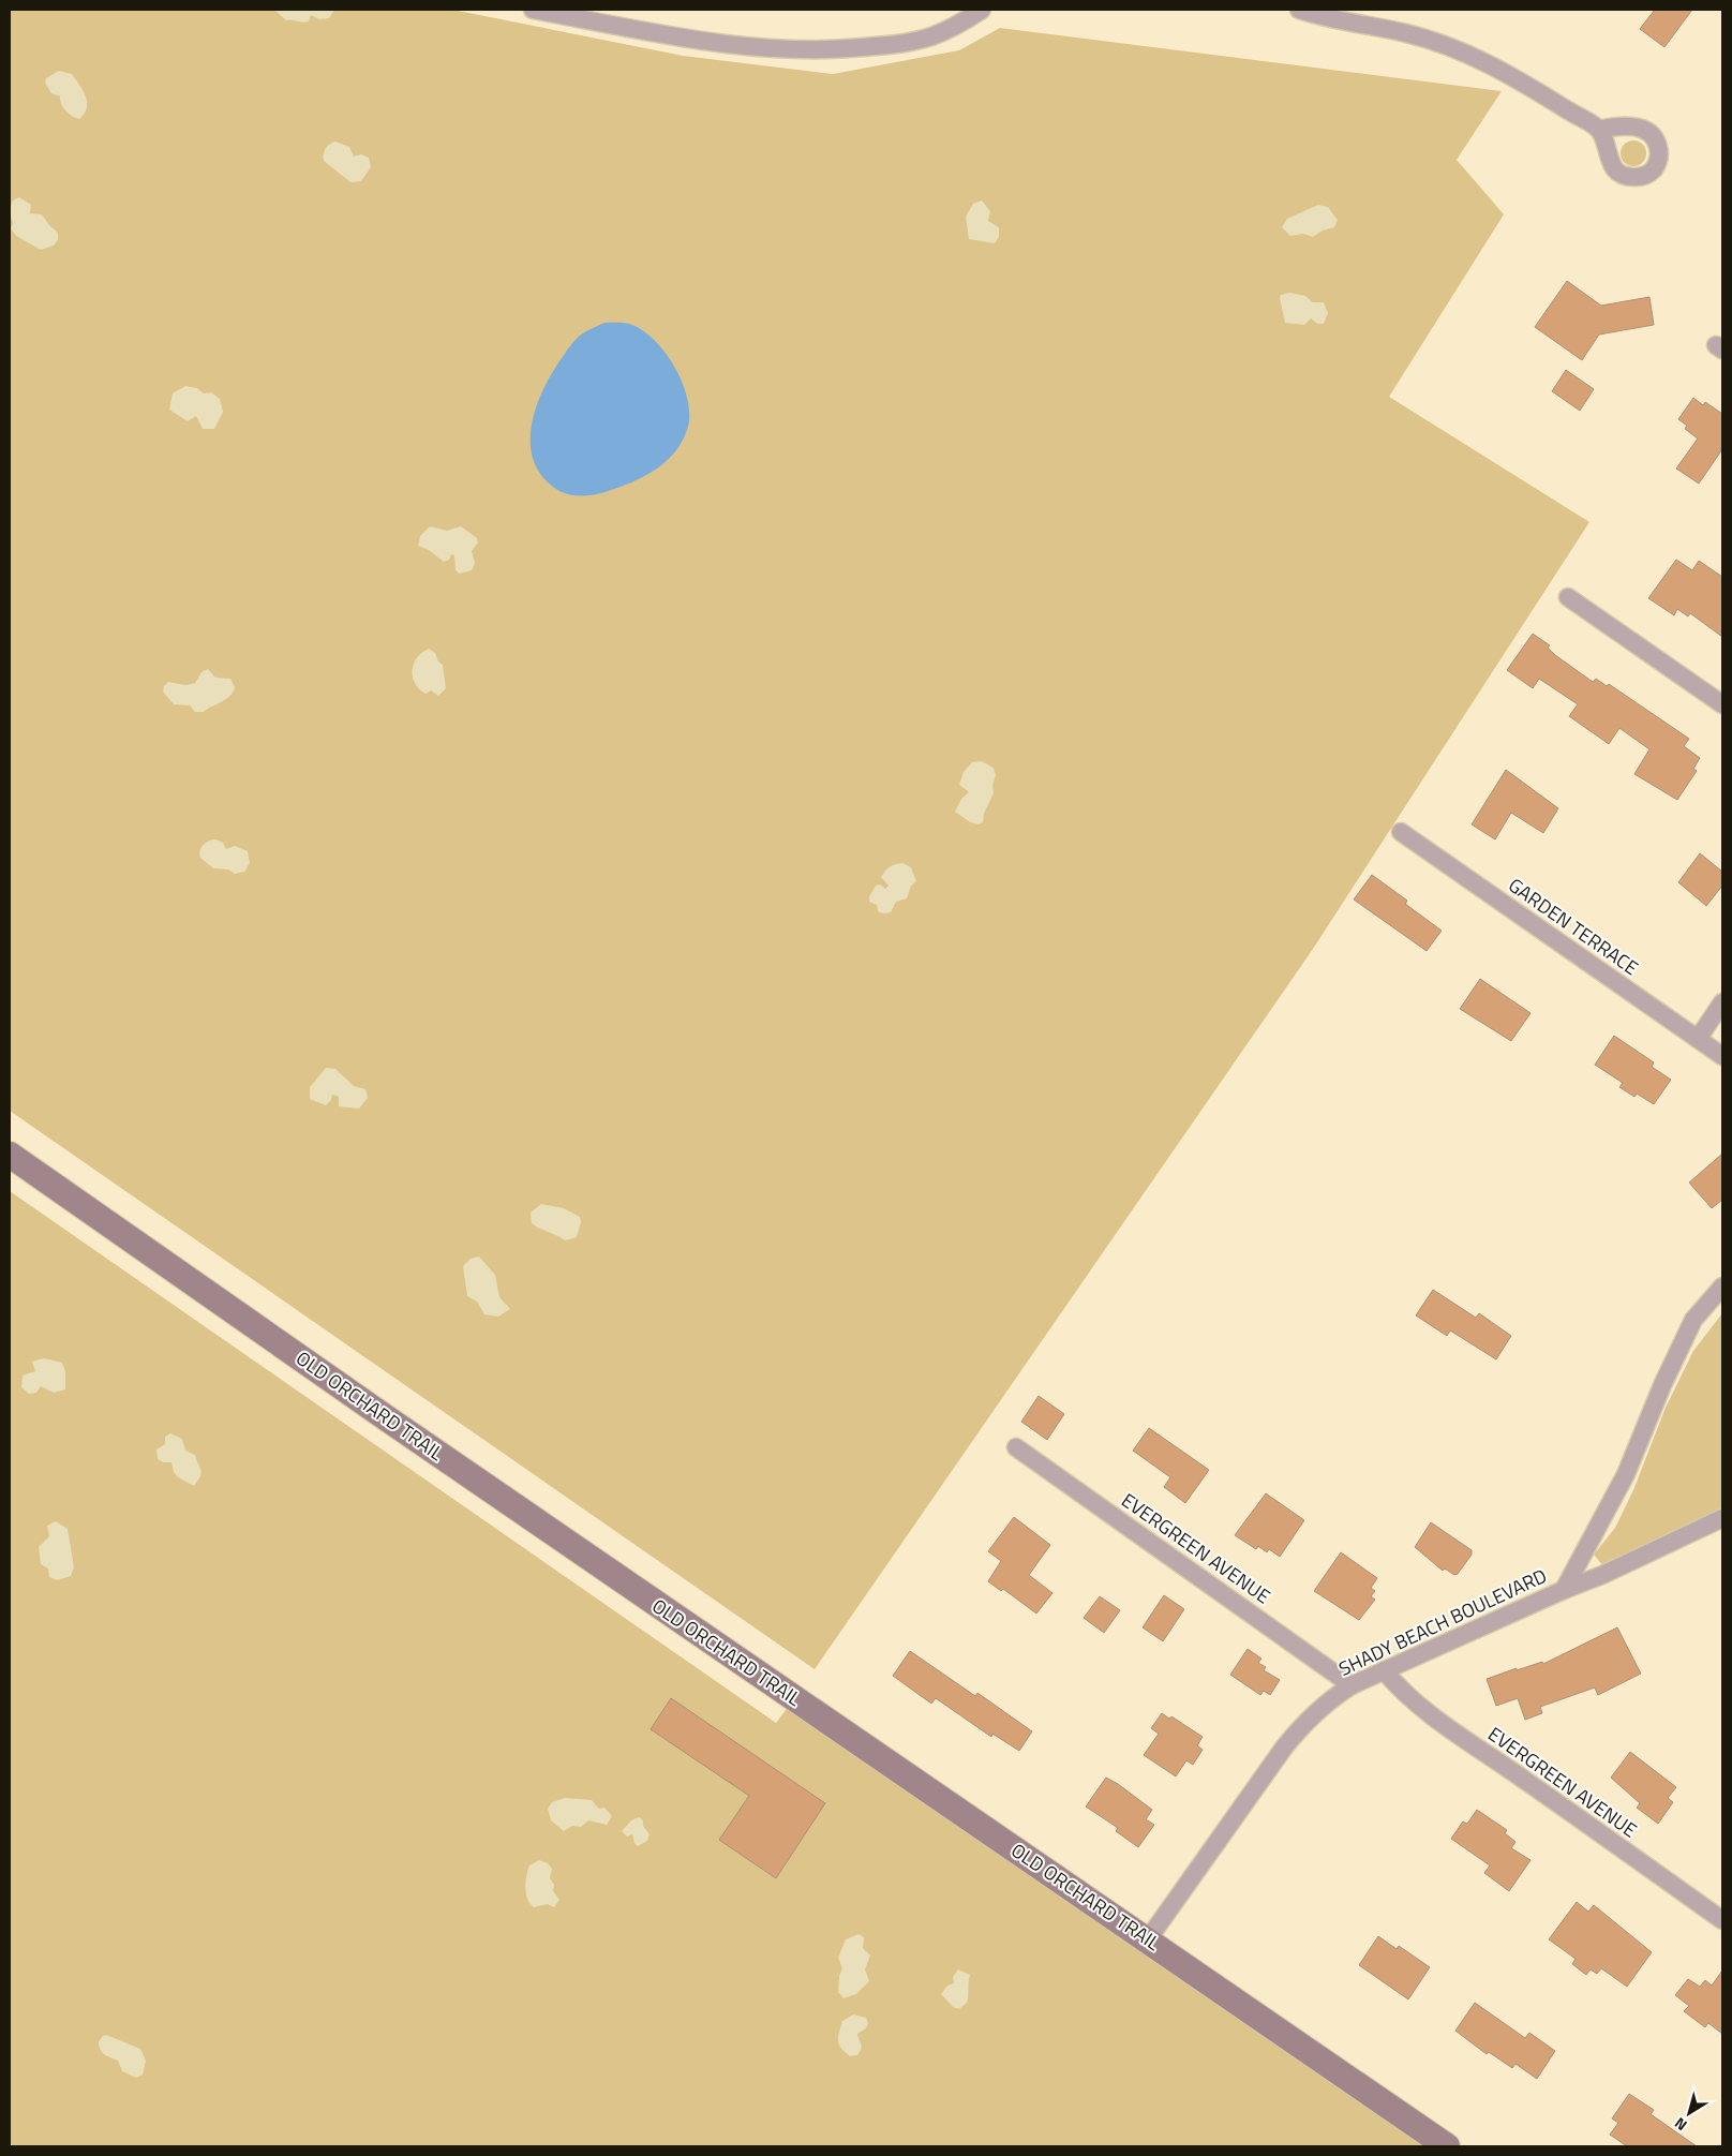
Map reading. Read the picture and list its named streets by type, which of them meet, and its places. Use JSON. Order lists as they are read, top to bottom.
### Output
{
  "streets": {
    "street": [
      "GARDEN TERRACE",
      "OLD ORCHARD TRAIL",
      "EVERGREEN AVENUE",
      "SHADY BEACH BOULEVARD"
    ]
  },
  "crossings": [
    ["OLD ORCHARD TRAIL", "SHADY BEACH BOULEVARD"],
    ["EVERGREEN AVENUE", "SHADY BEACH BOULEVARD"]
  ],
  "north": "bottom left"
}
